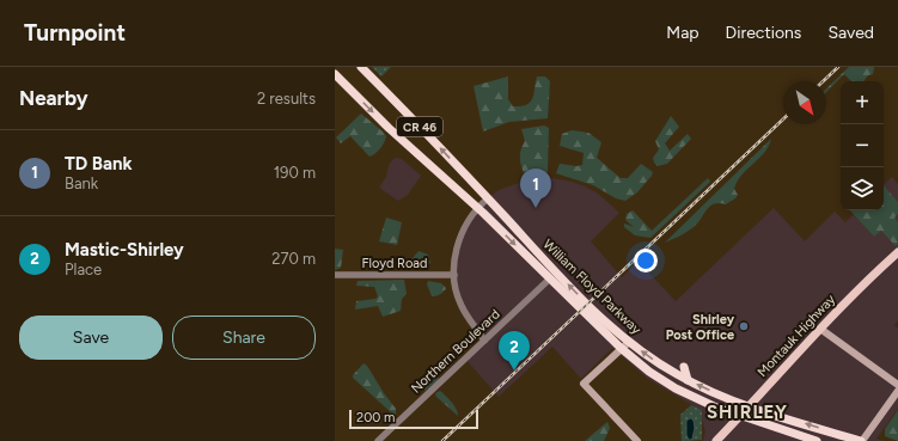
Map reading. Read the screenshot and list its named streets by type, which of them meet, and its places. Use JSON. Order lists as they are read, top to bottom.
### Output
{
  "streets": {
    "highway": ["CR 46", "William Floyd Parkway"],
    "main road": ["Montauk Highway"],
    "street": ["Floyd Road", "Northern Boulevard"]
  },
  "crossings": [
    ["William Floyd Parkway", "Montauk Highway"],
    ["William Floyd Parkway", "Northern Boulevard"]
  ],
  "districts": ["SHIRLEY"],
  "places": ["Shirley Post Office"],
  "scale_bar": "200 m",
  "north": "bottom right",
  "page": {
    "header": "Turnpoint",
    "nav": ["Map", "Directions", "Saved"],
    "heading": ["Nearby", "2 results"],
    "map_buttons": ["+", "−"],
    "list": [
      {
        "mark": "1",
        "name": "TD Bank",
        "note": "Bank",
        "value": "190 m"
      },
      {
        "mark": "2",
        "name": "Mastic-Shirley",
        "note": "Place",
        "value": "270 m"
      }
    ],
    "pins": ["1", "2"],
    "buttons": ["Save", "Share"],
    "scale": "200 m"
  }
}
